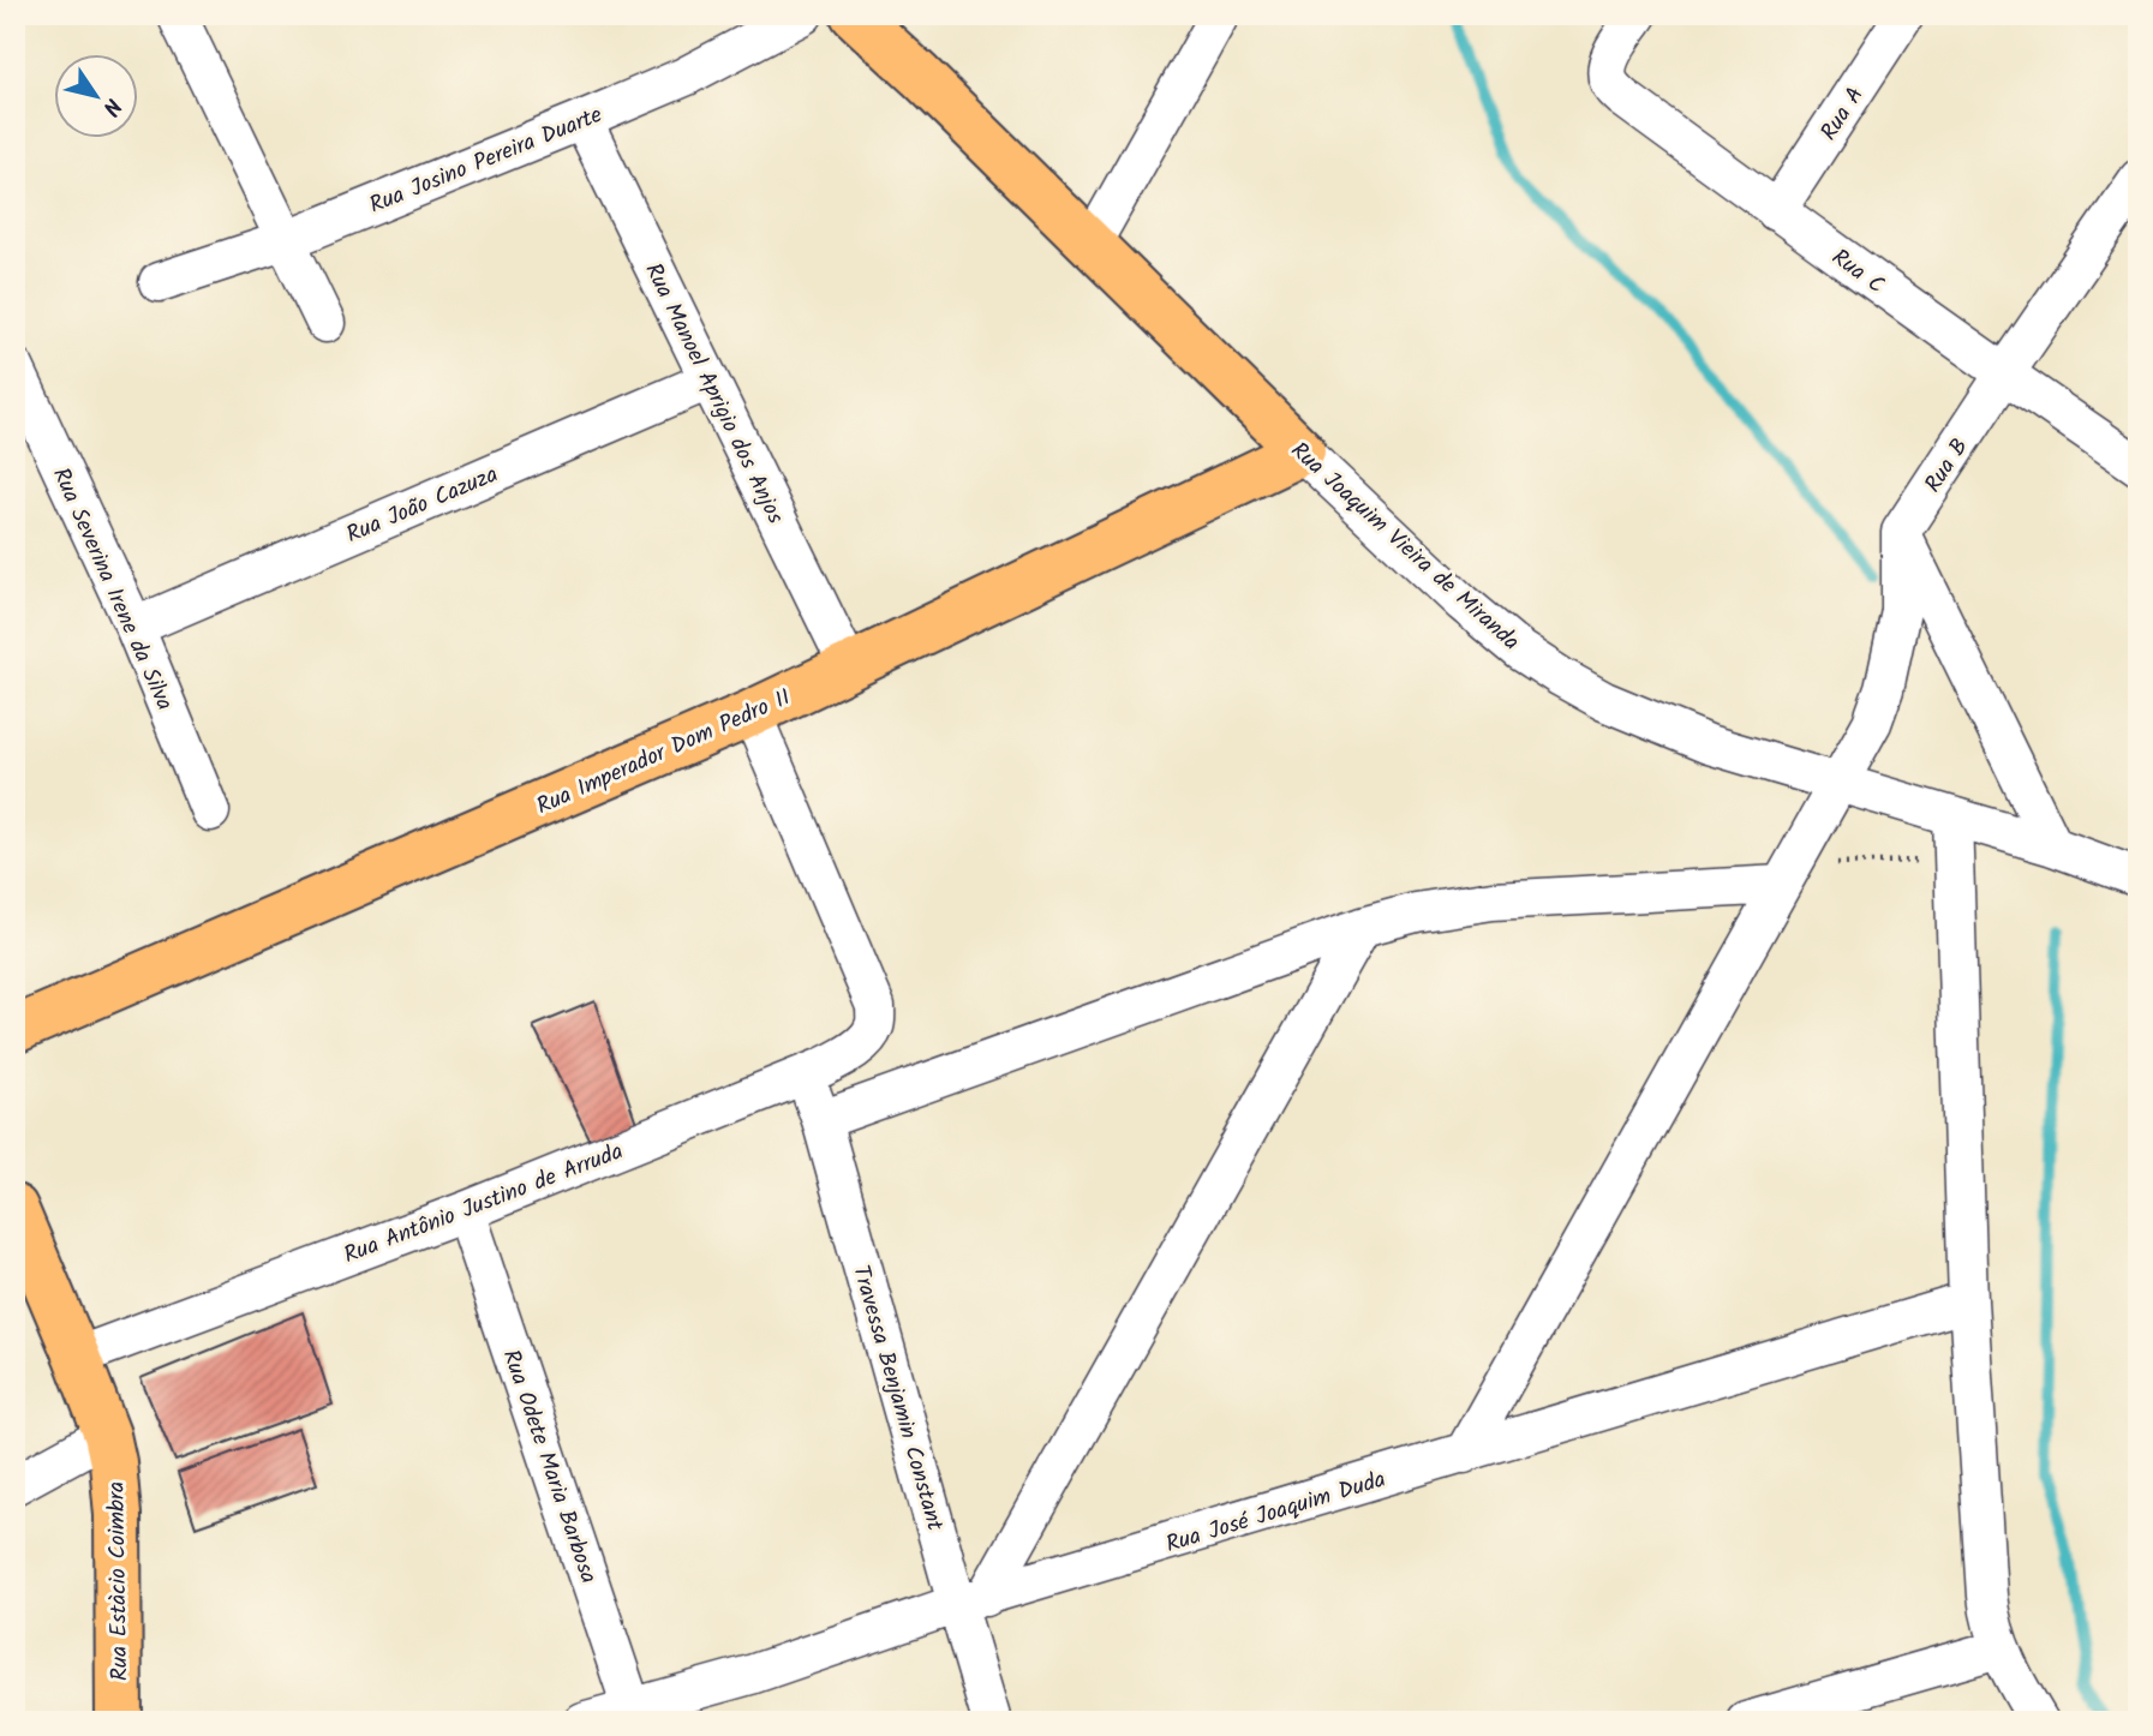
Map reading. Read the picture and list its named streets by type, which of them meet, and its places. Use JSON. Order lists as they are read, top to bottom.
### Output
{
  "streets": {
    "main road": ["Rua Joaquim Vieira de Miranda", "Rua Imperador Dom Pedro II", "Rua Estàcio Coimbra"],
    "street": [
      "Rua A",
      "Rua Josino Pereira Duarte",
      "Rua C",
      "Rua Manoel Aprigio dos Anjos",
      "Rua B",
      "Rua João Cazuza",
      "Rua Severina Irene da Silva",
      "Rua Antônio Justino de Arruda",
      "Travessa Benjamin Constant",
      "Rua Odete Maria Barbosa",
      "Rua José Joaquim Duda"
    ]
  },
  "crossings": [
    ["Rua A", "Rua C"],
    ["Rua Josino Pereira Duarte", "Rua Manoel Aprigio dos Anjos"],
    ["Rua C", "Rua B"],
    ["Rua Manoel Aprigio dos Anjos", "Rua João Cazuza"],
    ["Rua Manoel Aprigio dos Anjos", "Rua Imperador Dom Pedro II"],
    ["Rua João Cazuza", "Rua Severina Irene da Silva"],
    ["Rua Joaquim Vieira de Miranda", "Rua Imperador Dom Pedro II"],
    ["Rua Imperador Dom Pedro II", "Rua Antônio Justino de Arruda"],
    ["Rua Antônio Justino de Arruda", "Travessa Benjamin Constant"],
    ["Rua Antônio Justino de Arruda", "Rua Odete Maria Barbosa"],
    ["Rua Antônio Justino de Arruda", "Rua Estàcio Coimbra"],
    ["Travessa Benjamin Constant", "Rua José Joaquim Duda"],
    ["Rua Odete Maria Barbosa", "Rua José Joaquim Duda"]
  ],
  "north": "bottom right"
}
